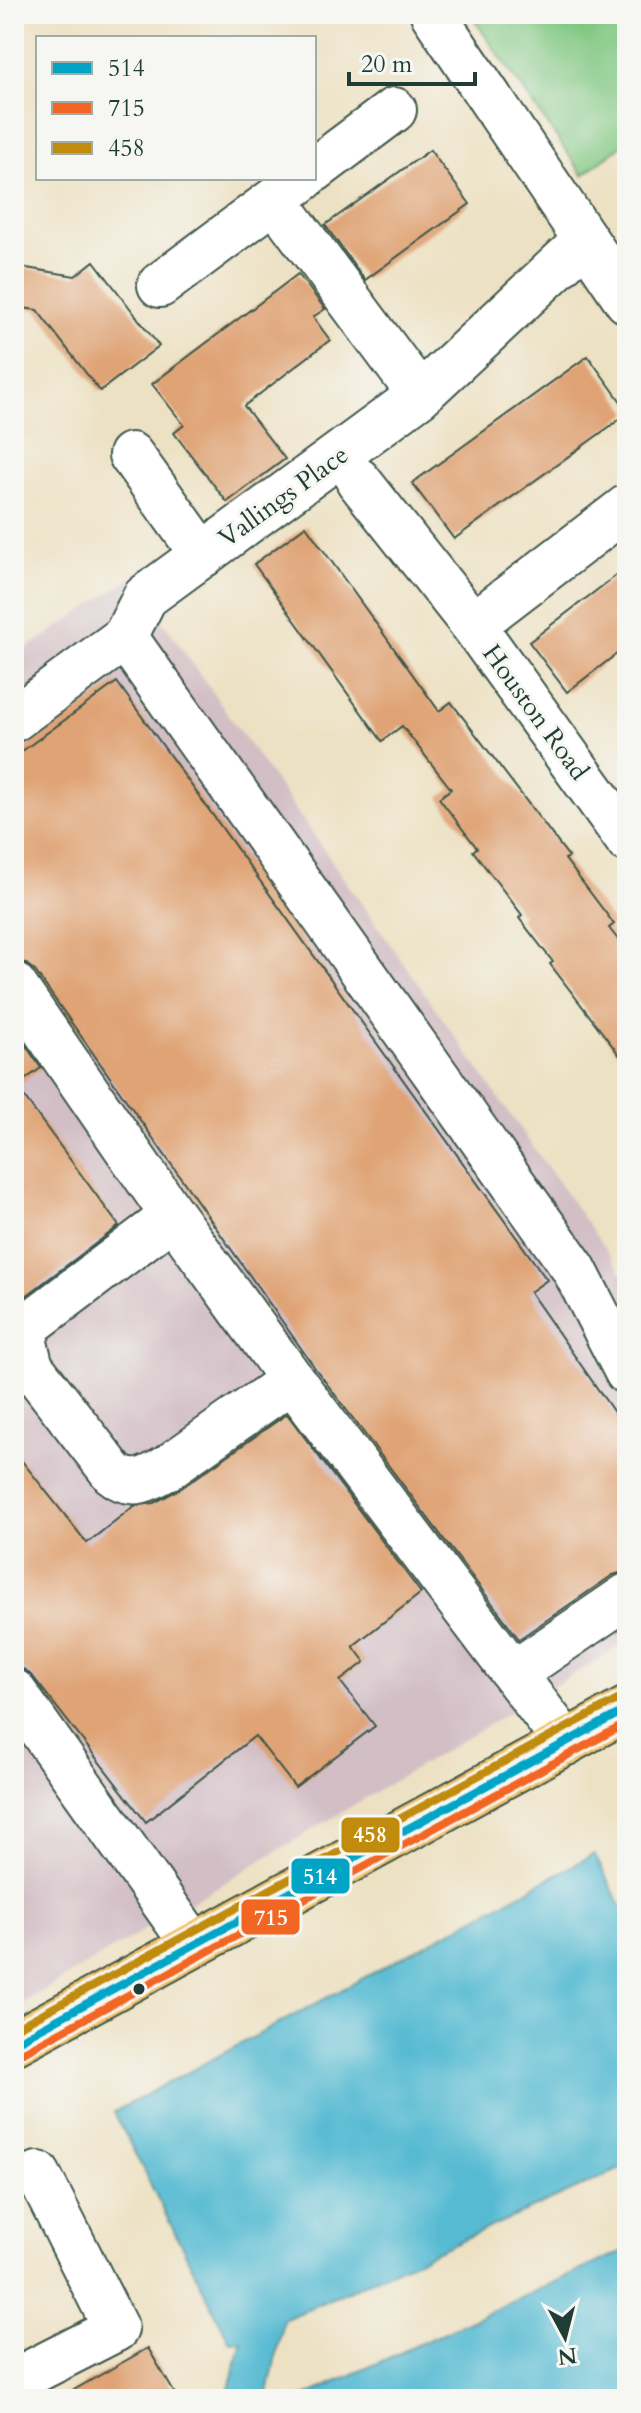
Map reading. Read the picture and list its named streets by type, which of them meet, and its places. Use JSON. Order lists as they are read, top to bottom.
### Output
{
  "streets": {
    "street": ["Vallings Place", "Houston Road"]
  },
  "lines": ["transit line 458", "transit line 514", "transit line 715"],
  "legend": ["514", "715", "458"],
  "scale_bar": "20 m",
  "north": "bottom"
}
